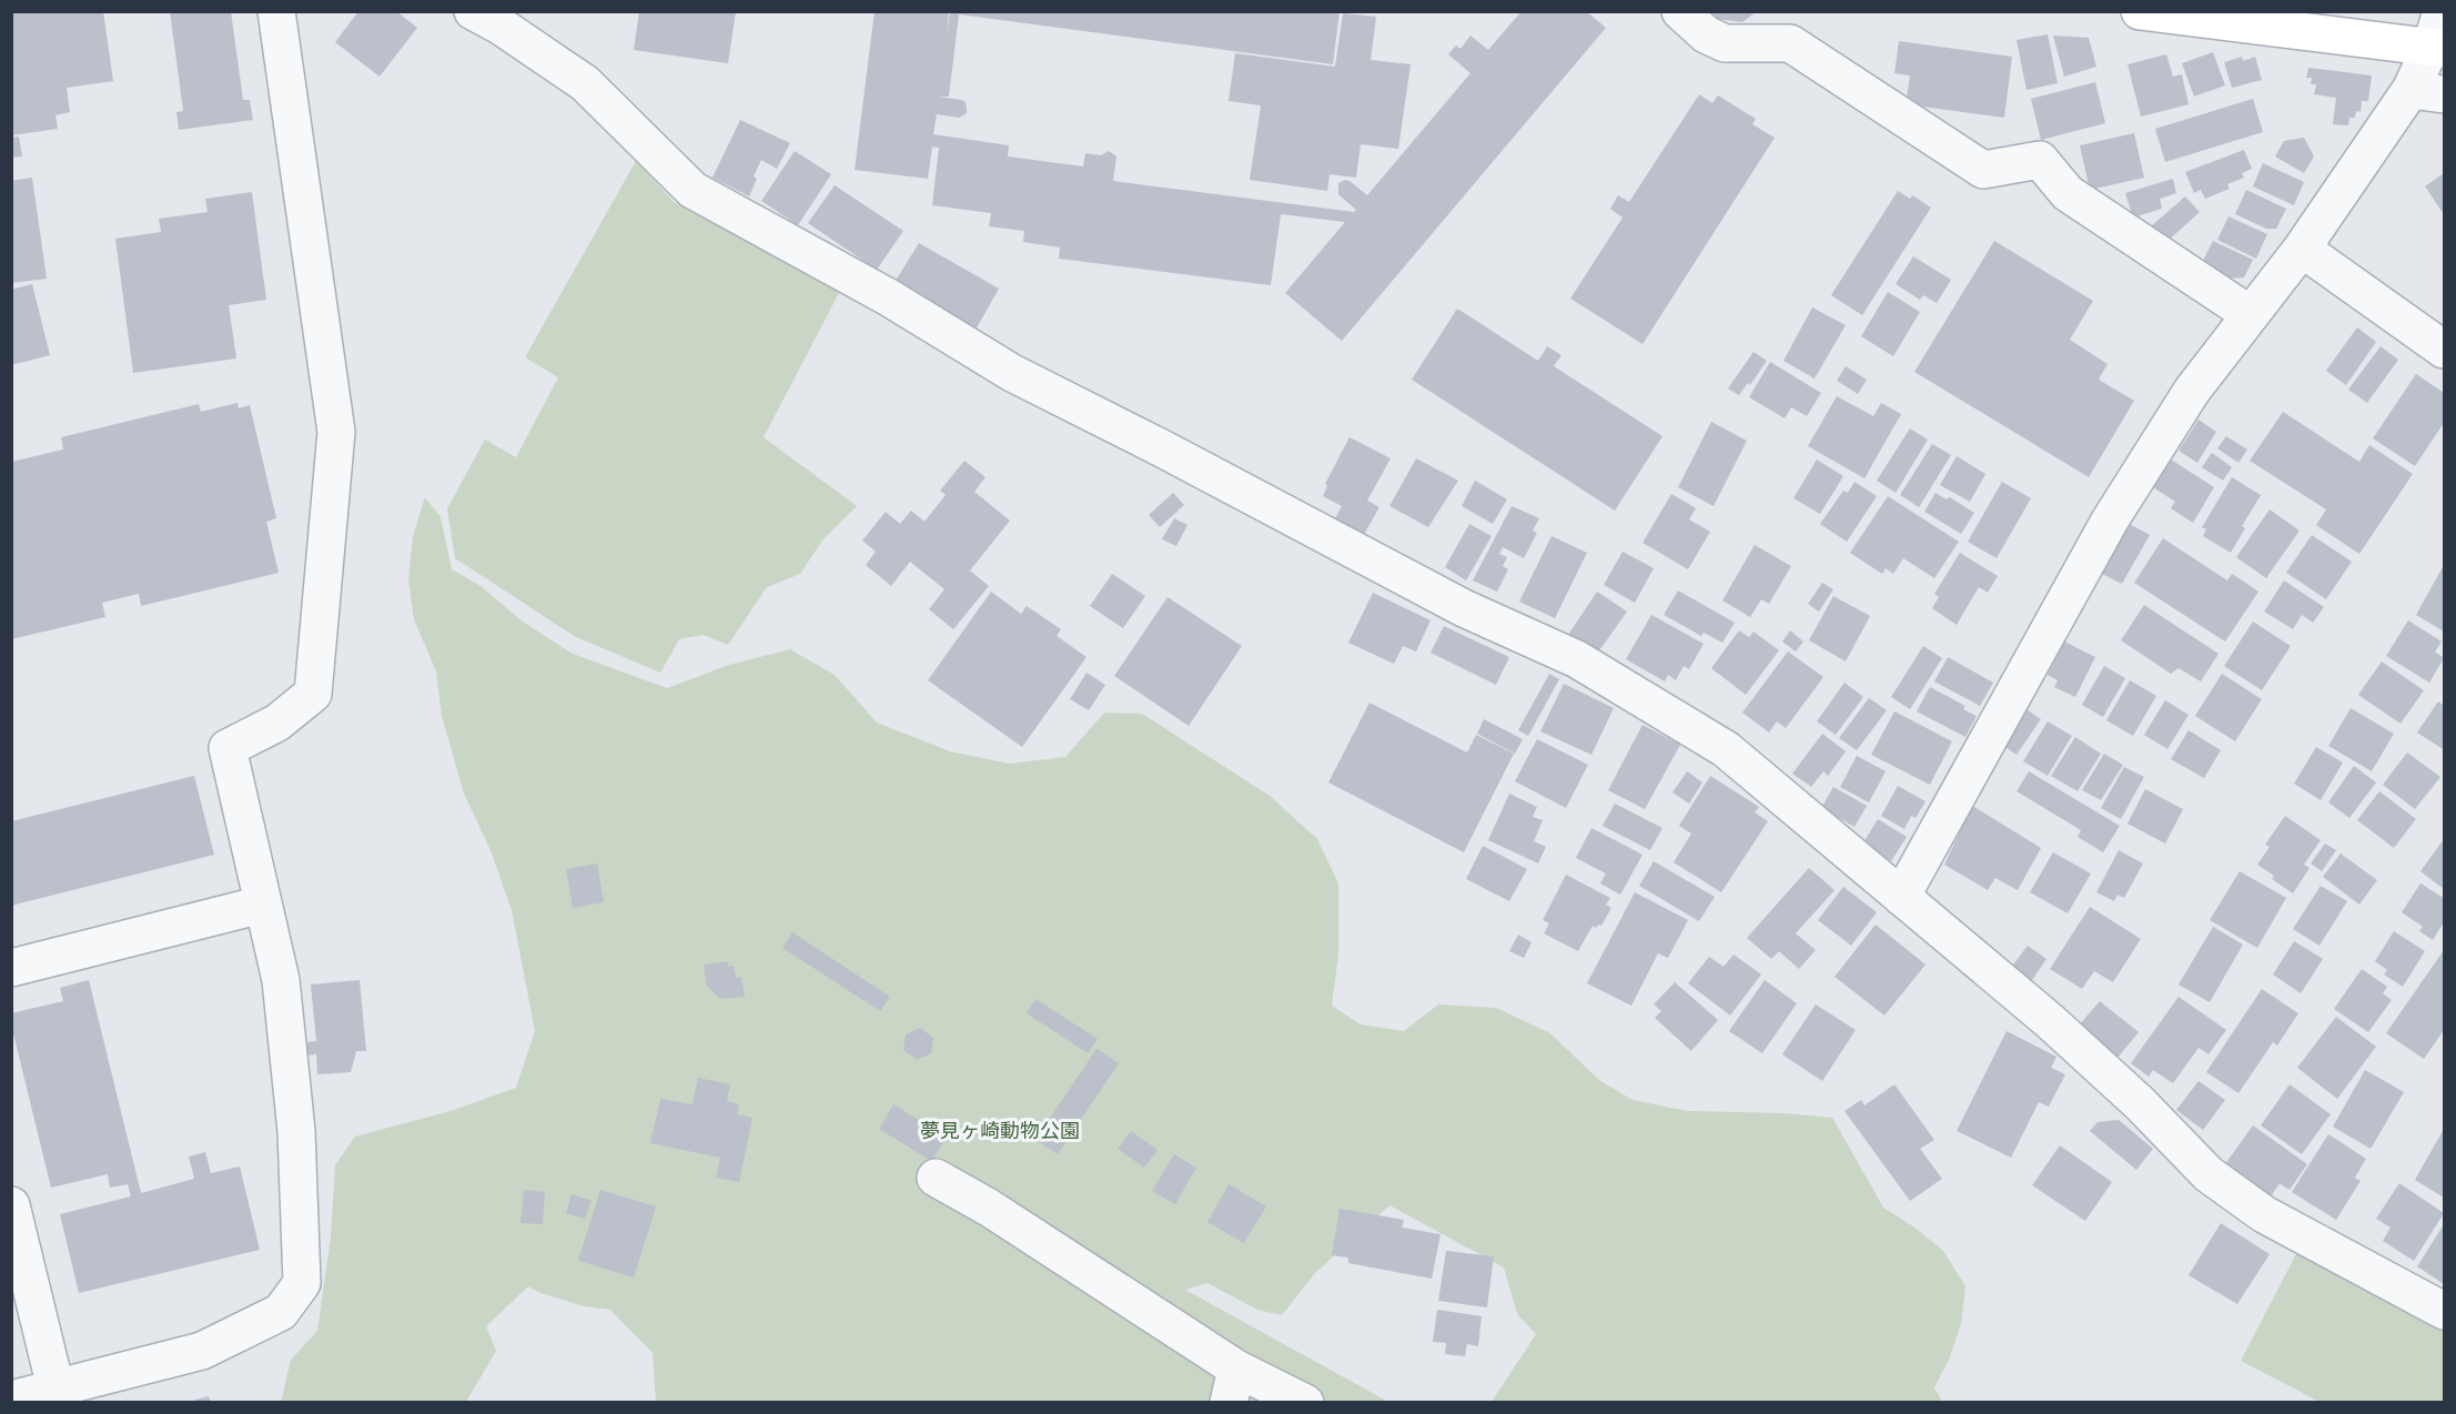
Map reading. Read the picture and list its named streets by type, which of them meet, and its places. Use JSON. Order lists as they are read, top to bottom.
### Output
{
  "parks": ["夢見ヶ崎動物公園"]
}
